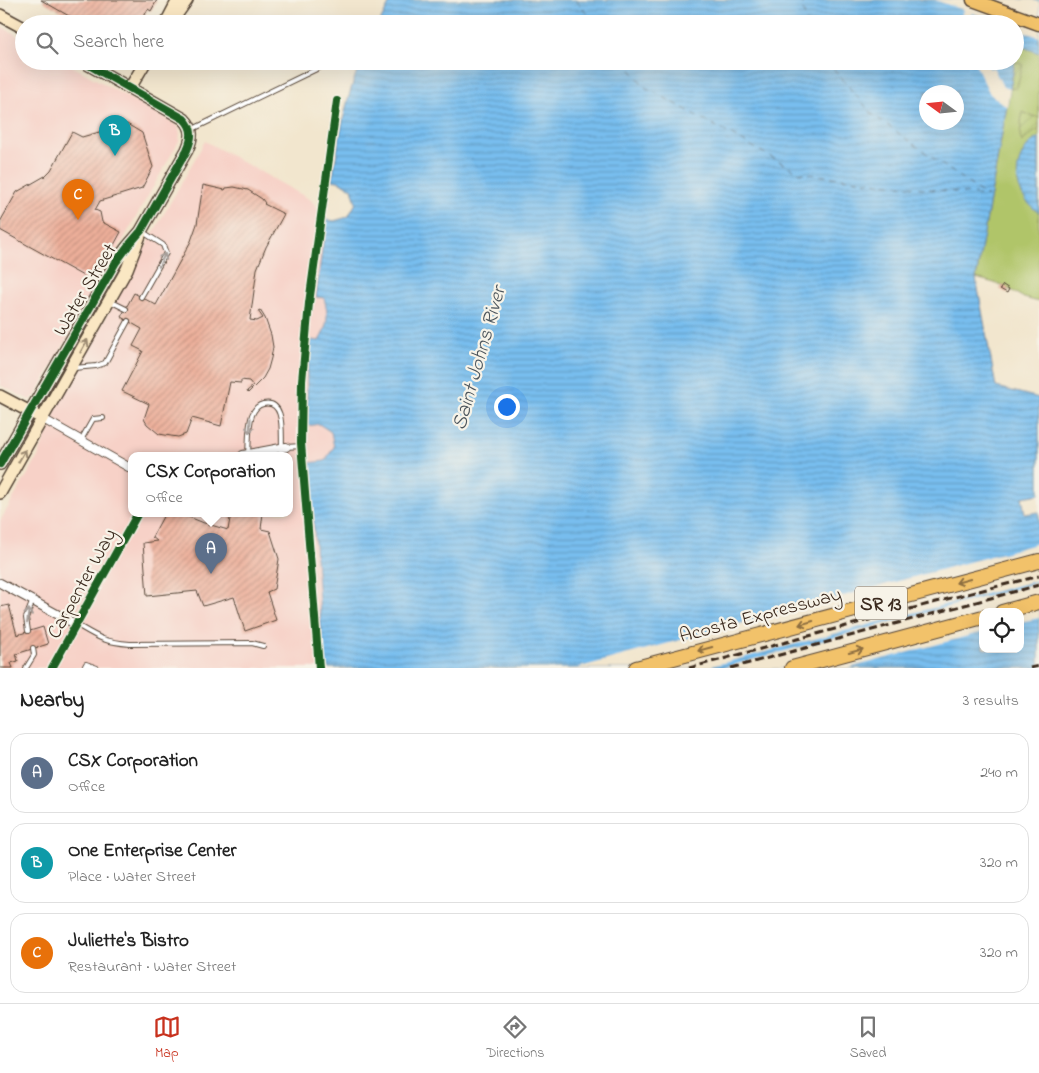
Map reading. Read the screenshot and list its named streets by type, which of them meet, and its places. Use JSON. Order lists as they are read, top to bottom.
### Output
{
  "streets": {
    "highway": ["SR 13", "Acosta Expressway"],
    "street": ["Water Street", "Carpenter Way"]
  },
  "water": ["Saint Johns River"],
  "north": "left",
  "page": {
    "search": "Search here",
    "pins": ["B", "C", "A"],
    "popup": ["CSX Corporation", "Office"],
    "heading": ["Nearby", "3 results"],
    "list": [
      {
        "mark": "A",
        "name": "CSX Corporation",
        "note": "Office",
        "value": "240 m"
      },
      {
        "mark": "B",
        "name": "One Enterprise Center",
        "note": "Place · Water Street",
        "value": "320 m"
      },
      {
        "mark": "C",
        "name": "Juliette's Bistro",
        "note": "Restaurant · Water Street",
        "value": "320 m"
      }
    ],
    "nav": ["Map", "Directions", "Saved"]
  }
}
